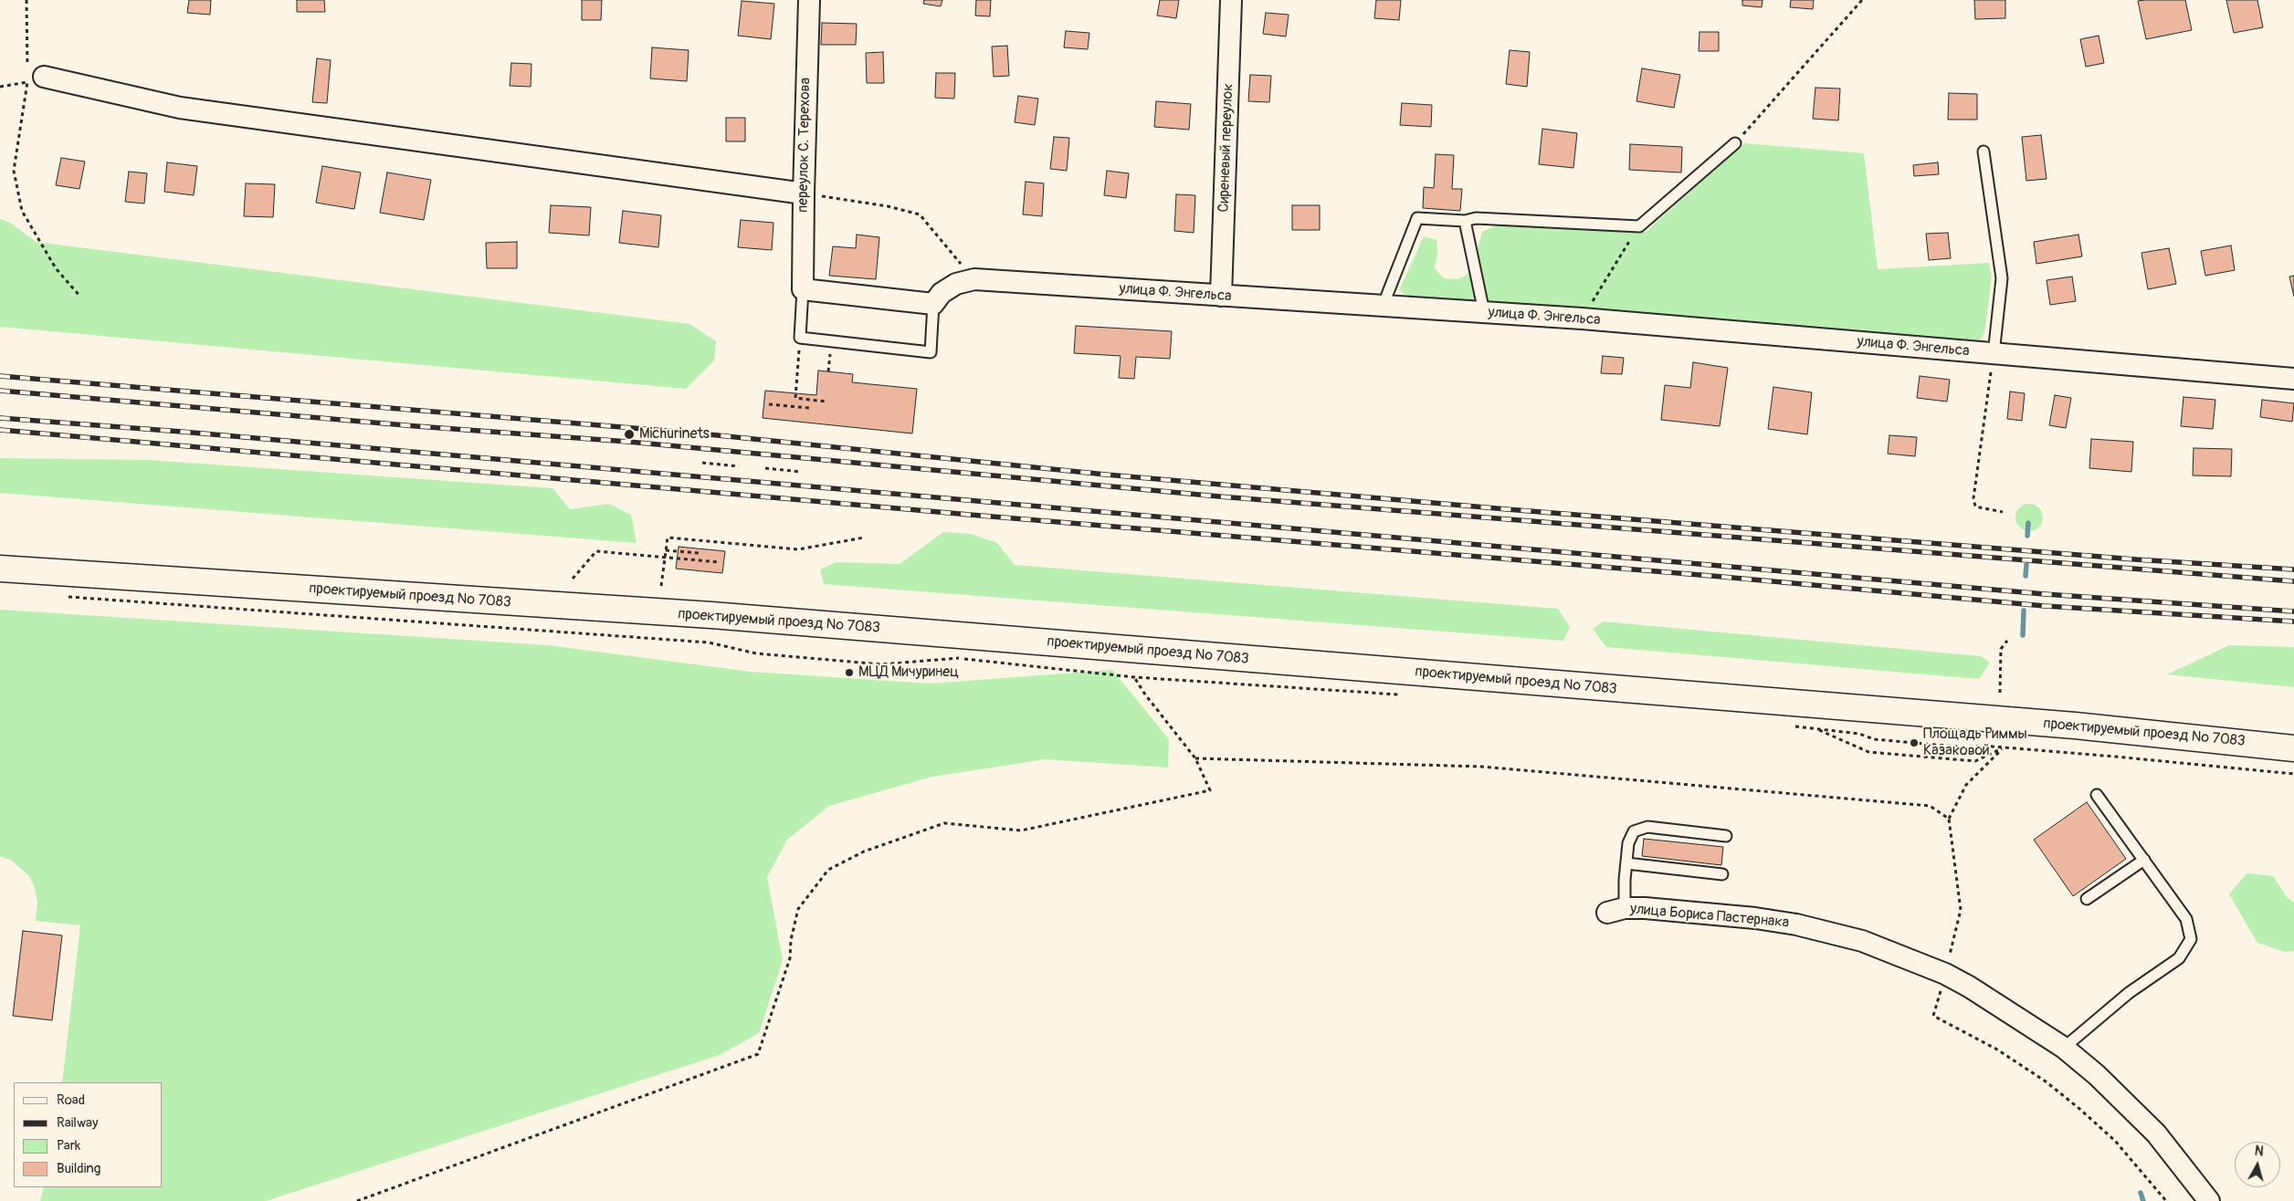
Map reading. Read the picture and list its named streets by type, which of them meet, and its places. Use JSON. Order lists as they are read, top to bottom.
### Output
{
  "streets": {
    "main road": ["проектируемый проезд № 7083"],
    "street": [
      "переулок С. Терехова",
      "Сиреневый переулок",
      "улица Ф. Энгельса",
      "улица Бориса Пастернака"
    ]
  },
  "crossings": [
    ["Сиреневый переулок", "улица Ф. Энгельса"]
  ],
  "places": ["Michurinets", "МЦД Мичуринец", "Площадь Риммы Казаковой"],
  "legend": [
    "Road",
    "Railway",
    "Park",
    "Building"
  ],
  "north": "top"
}
